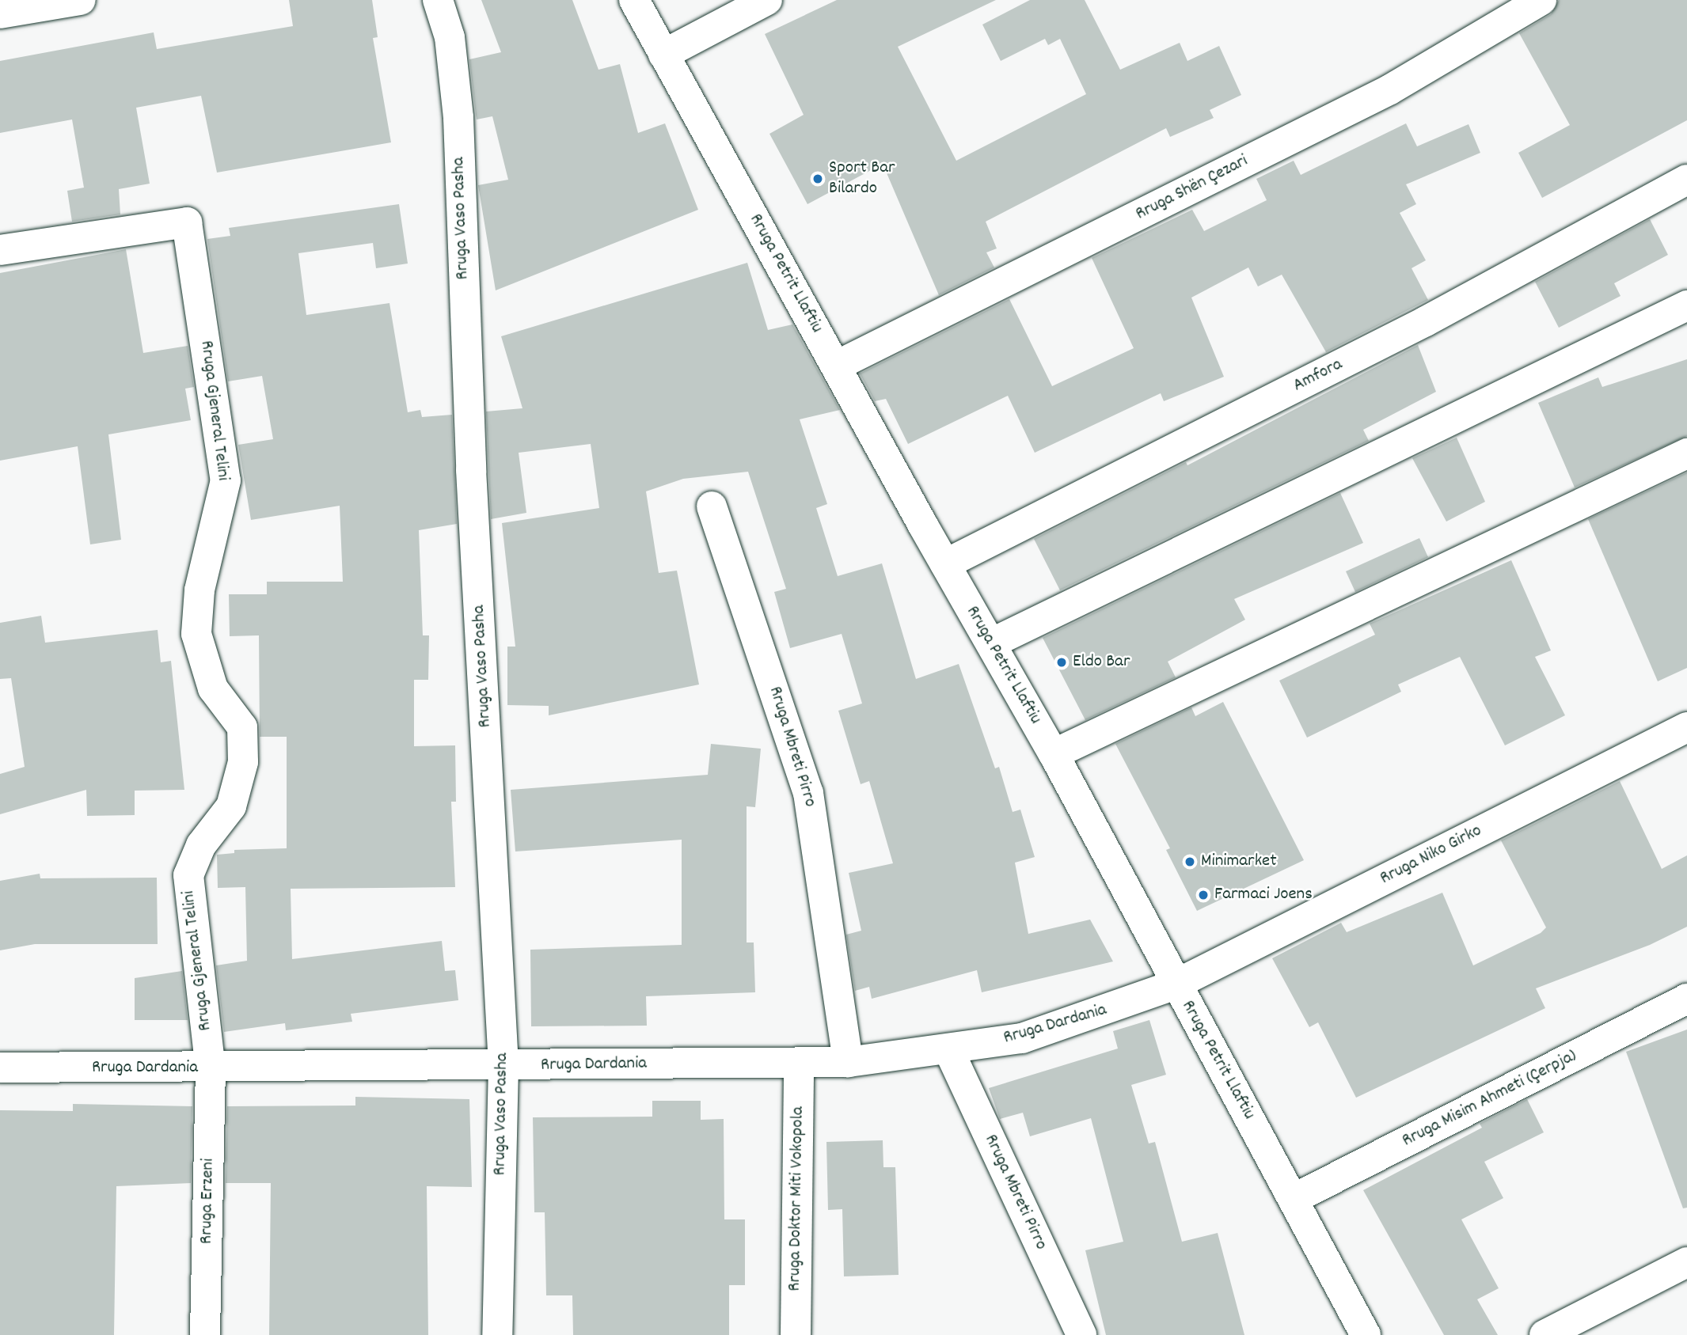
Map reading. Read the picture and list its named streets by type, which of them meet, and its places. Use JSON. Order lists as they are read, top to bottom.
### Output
{
  "streets": {
    "street": [
      "Rruga Shën Çezari",
      "Rruga Vaso Pasha",
      "Rruga Petrit Llaftiu",
      "Amfora",
      "Rruga Gjeneral Telini",
      "Rruga Mbreti Pirro",
      "Rruga Niko Girko",
      "Rruga Dardania",
      "Rruga Misim Ahmeti (Çerpja)",
      "Rruga Doktor Miti Vokopola",
      "Rruga Erzeni"
    ]
  },
  "crossings": [
    ["Rruga Shën Çezari", "Rruga Petrit Llaftiu"],
    ["Rruga Vaso Pasha", "Rruga Dardania"],
    ["Rruga Petrit Llaftiu", "Amfora"],
    ["Rruga Petrit Llaftiu", "Rruga Niko Girko"],
    ["Rruga Petrit Llaftiu", "Rruga Dardania"],
    ["Rruga Petrit Llaftiu", "Rruga Misim Ahmeti (Çerpja)"],
    ["Rruga Gjeneral Telini", "Rruga Dardania"],
    ["Rruga Gjeneral Telini", "Rruga Erzeni"],
    ["Rruga Mbreti Pirro", "Rruga Dardania"],
    ["Rruga Niko Girko", "Rruga Dardania"],
    ["Rruga Dardania", "Rruga Doktor Miti Vokopola"],
    ["Rruga Dardania", "Rruga Erzeni"]
  ],
  "places": [
    "Sport Bar Bilardo",
    "Eldo Bar",
    "Minimarket",
    "Farmaci Joens"
  ]
}
